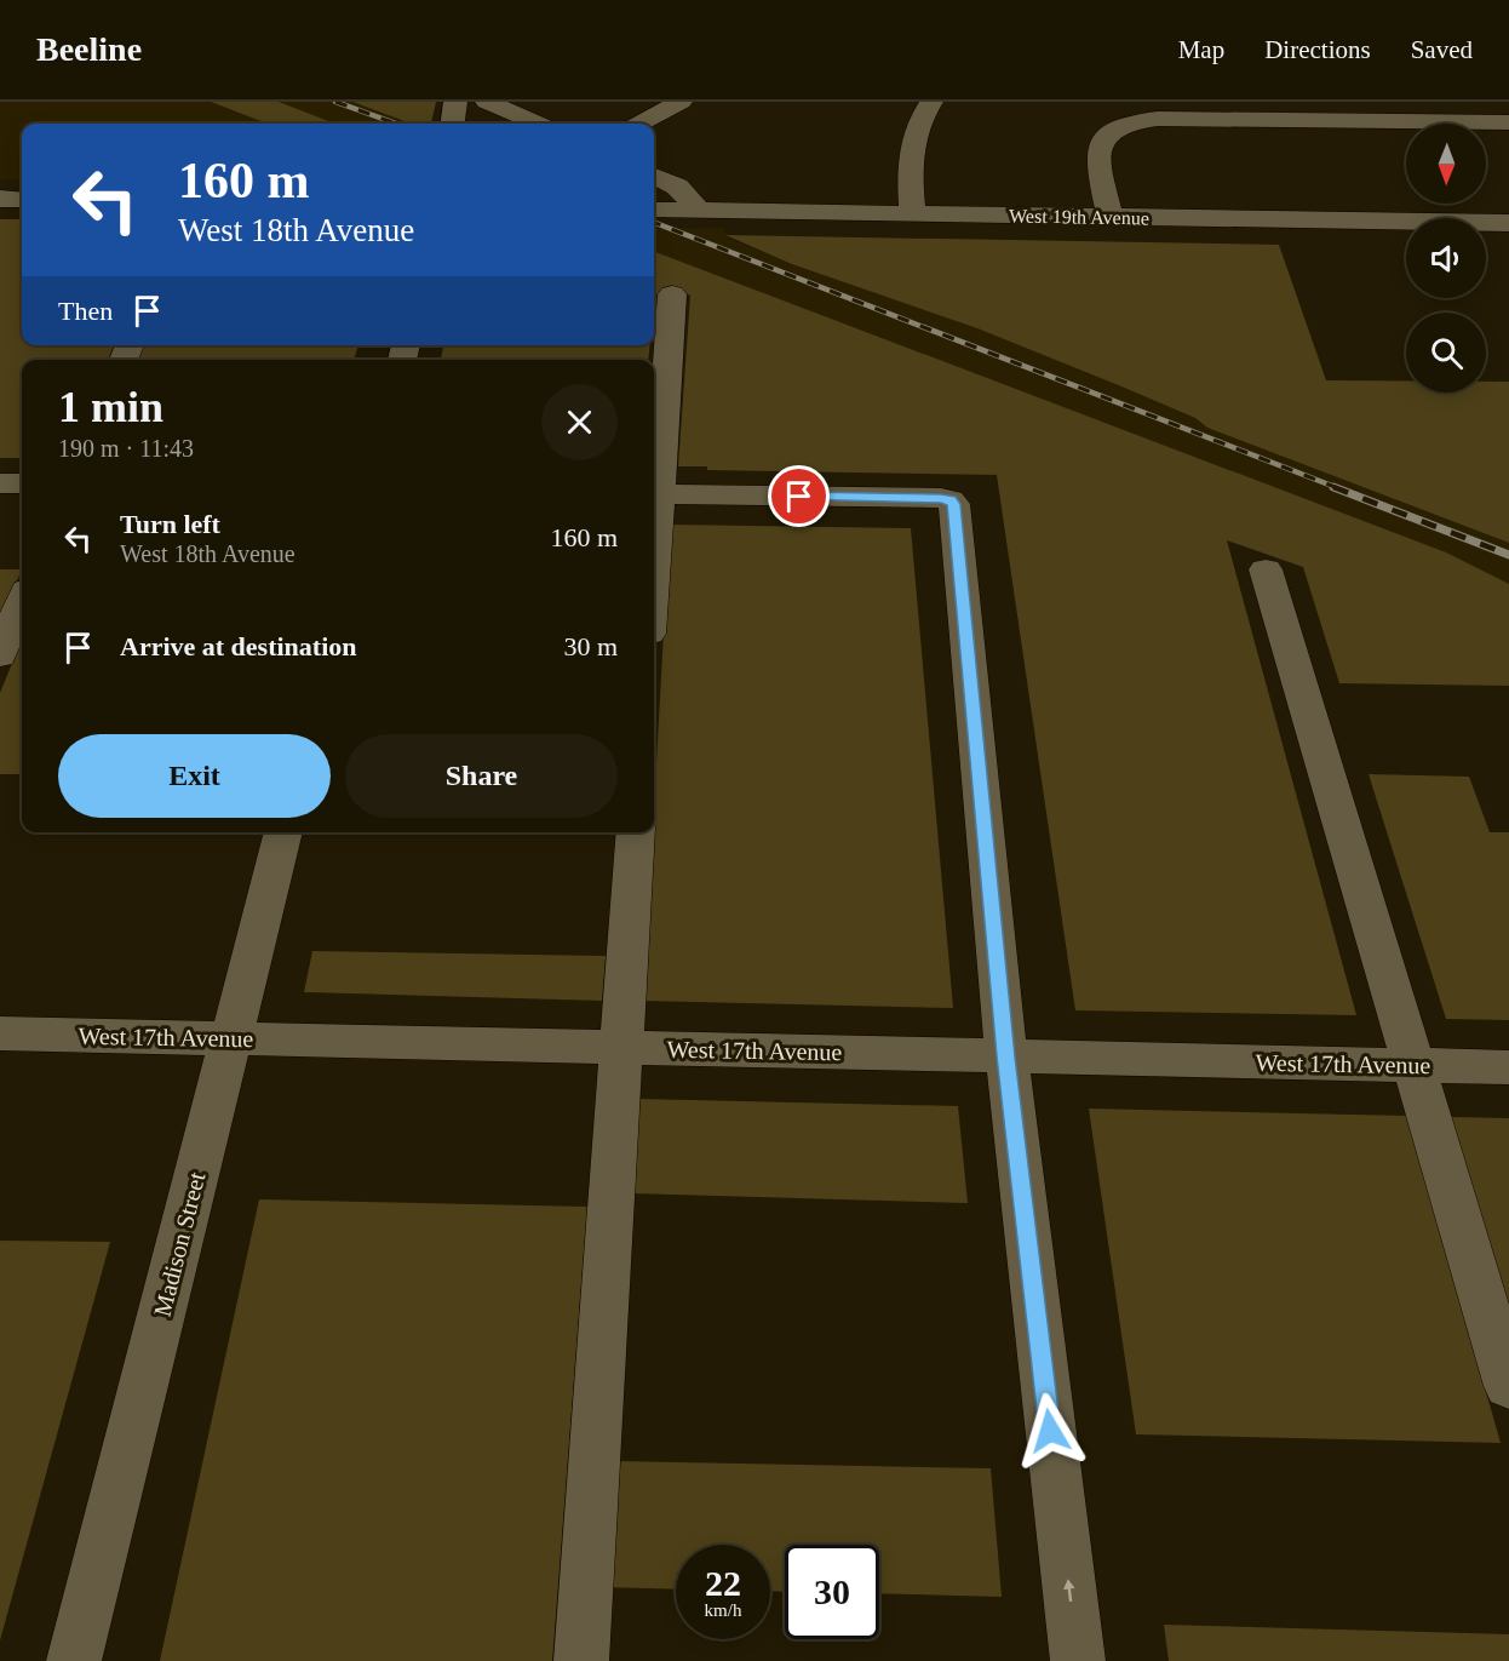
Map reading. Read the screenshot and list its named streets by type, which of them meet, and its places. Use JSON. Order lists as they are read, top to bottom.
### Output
{
  "streets": {
    "street": ["West 19th Avenue", "West 17th Avenue", "Madison Street"]
  },
  "crossings": [
    ["West 17th Avenue", "Madison Street"]
  ],
  "north": "bottom",
  "page": {
    "header": "Beeline",
    "nav": ["Map", "Directions", "Saved"],
    "turn": ["160 m", "West 18th Avenue"],
    "then": "Then",
    "heading": ["1 min", "190 m · 11:43"],
    "list": [
      {
        "name": "Turn left",
        "note": "West 18th Avenue",
        "value": "160 m"
      },
      {
        "name": "Arrive at destination",
        "value": "30 m"
      }
    ],
    "buttons": ["Exit", "Share"],
    "speed": "22 km/h",
    "limit": "30"
  }
}
